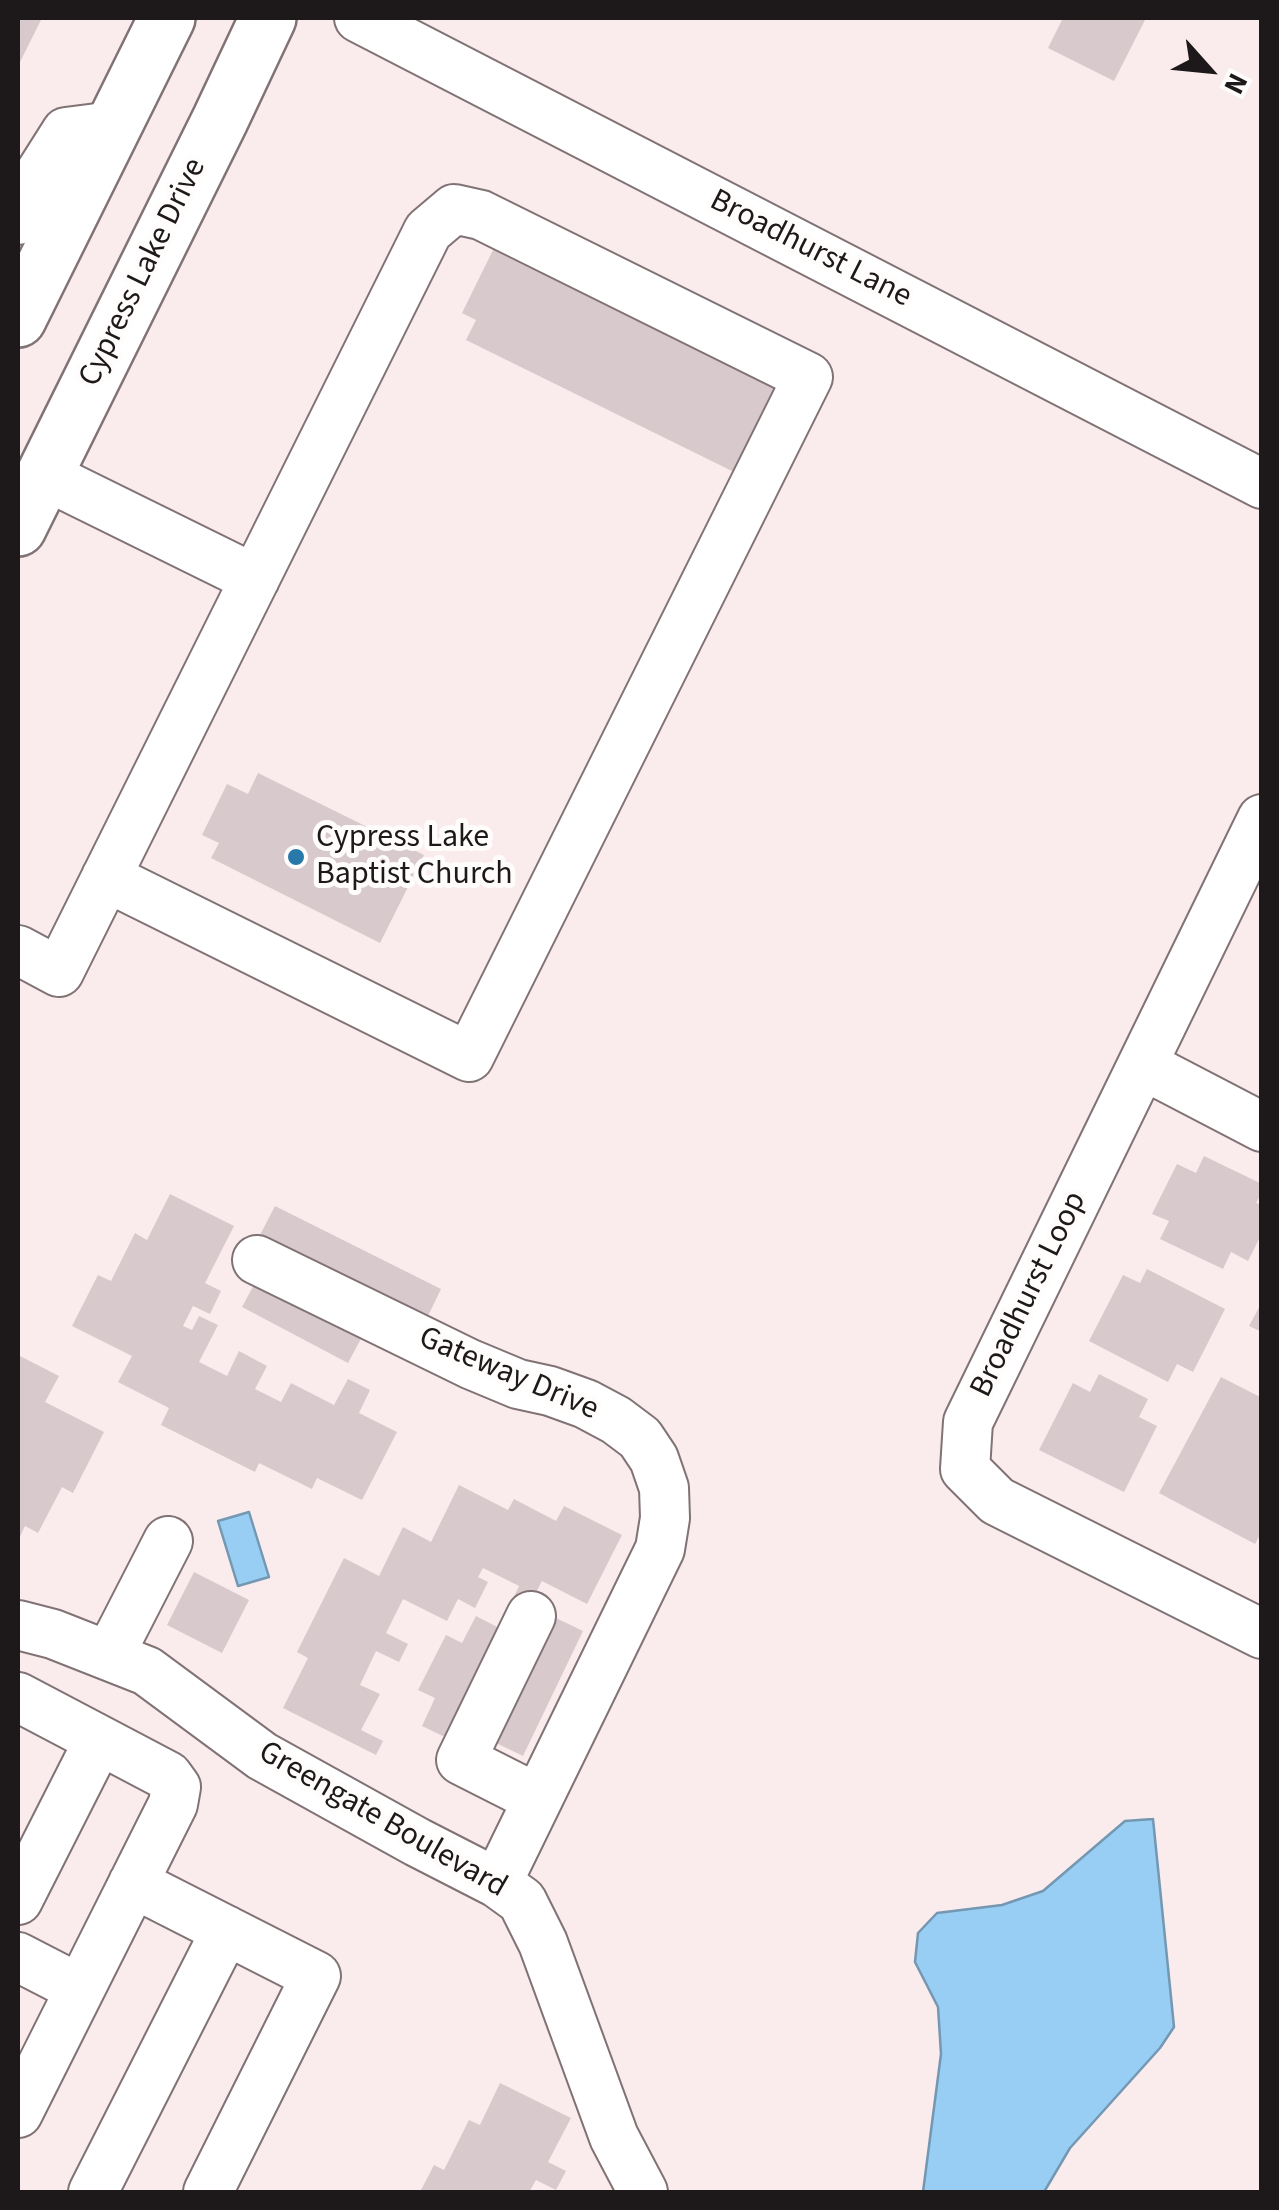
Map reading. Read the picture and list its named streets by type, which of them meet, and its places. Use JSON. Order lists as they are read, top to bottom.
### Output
{
  "streets": {
    "main road": ["Cypress Lake Drive"],
    "street": [
      "Broadhurst Lane",
      "Broadhurst Loop",
      "Gateway Drive",
      "Greengate Boulevard"
    ]
  },
  "crossings": [
    ["Gateway Drive", "Greengate Boulevard"]
  ],
  "places": ["Cypress Lake Baptist Church"],
  "north": "bottom right"
}
